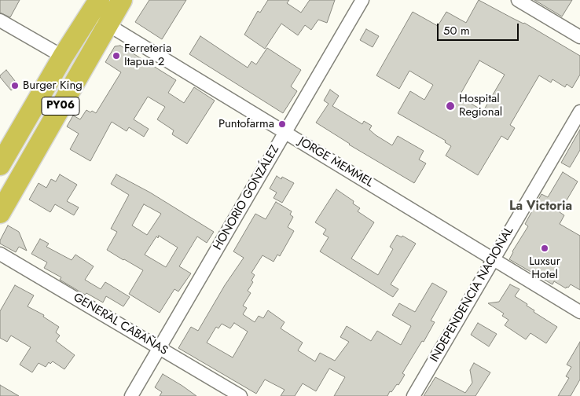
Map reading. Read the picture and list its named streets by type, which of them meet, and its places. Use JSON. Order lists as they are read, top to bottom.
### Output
{
  "streets": {
    "highway": ["PY06"],
    "street": [
      "JORGE MEMMEL",
      "HONORIO GONZÁLEZ",
      "INDEPENDENCIA NACIONAL",
      "GENERAL CABAÑAS"
    ]
  },
  "crossings": [
    ["PY06", "JORGE MEMMEL"],
    ["JORGE MEMMEL", "HONORIO GONZÁLEZ"],
    ["JORGE MEMMEL", "INDEPENDENCIA NACIONAL"],
    ["HONORIO GONZÁLEZ", "GENERAL CABAÑAS"]
  ],
  "districts": ["La Victoria"],
  "places": [
    "Ferreteria Itapua 2",
    "Burger King",
    "Hospital Regional",
    "Puntofarma",
    "Luxsur Hotel"
  ],
  "scale_bar": "50 m"
}
